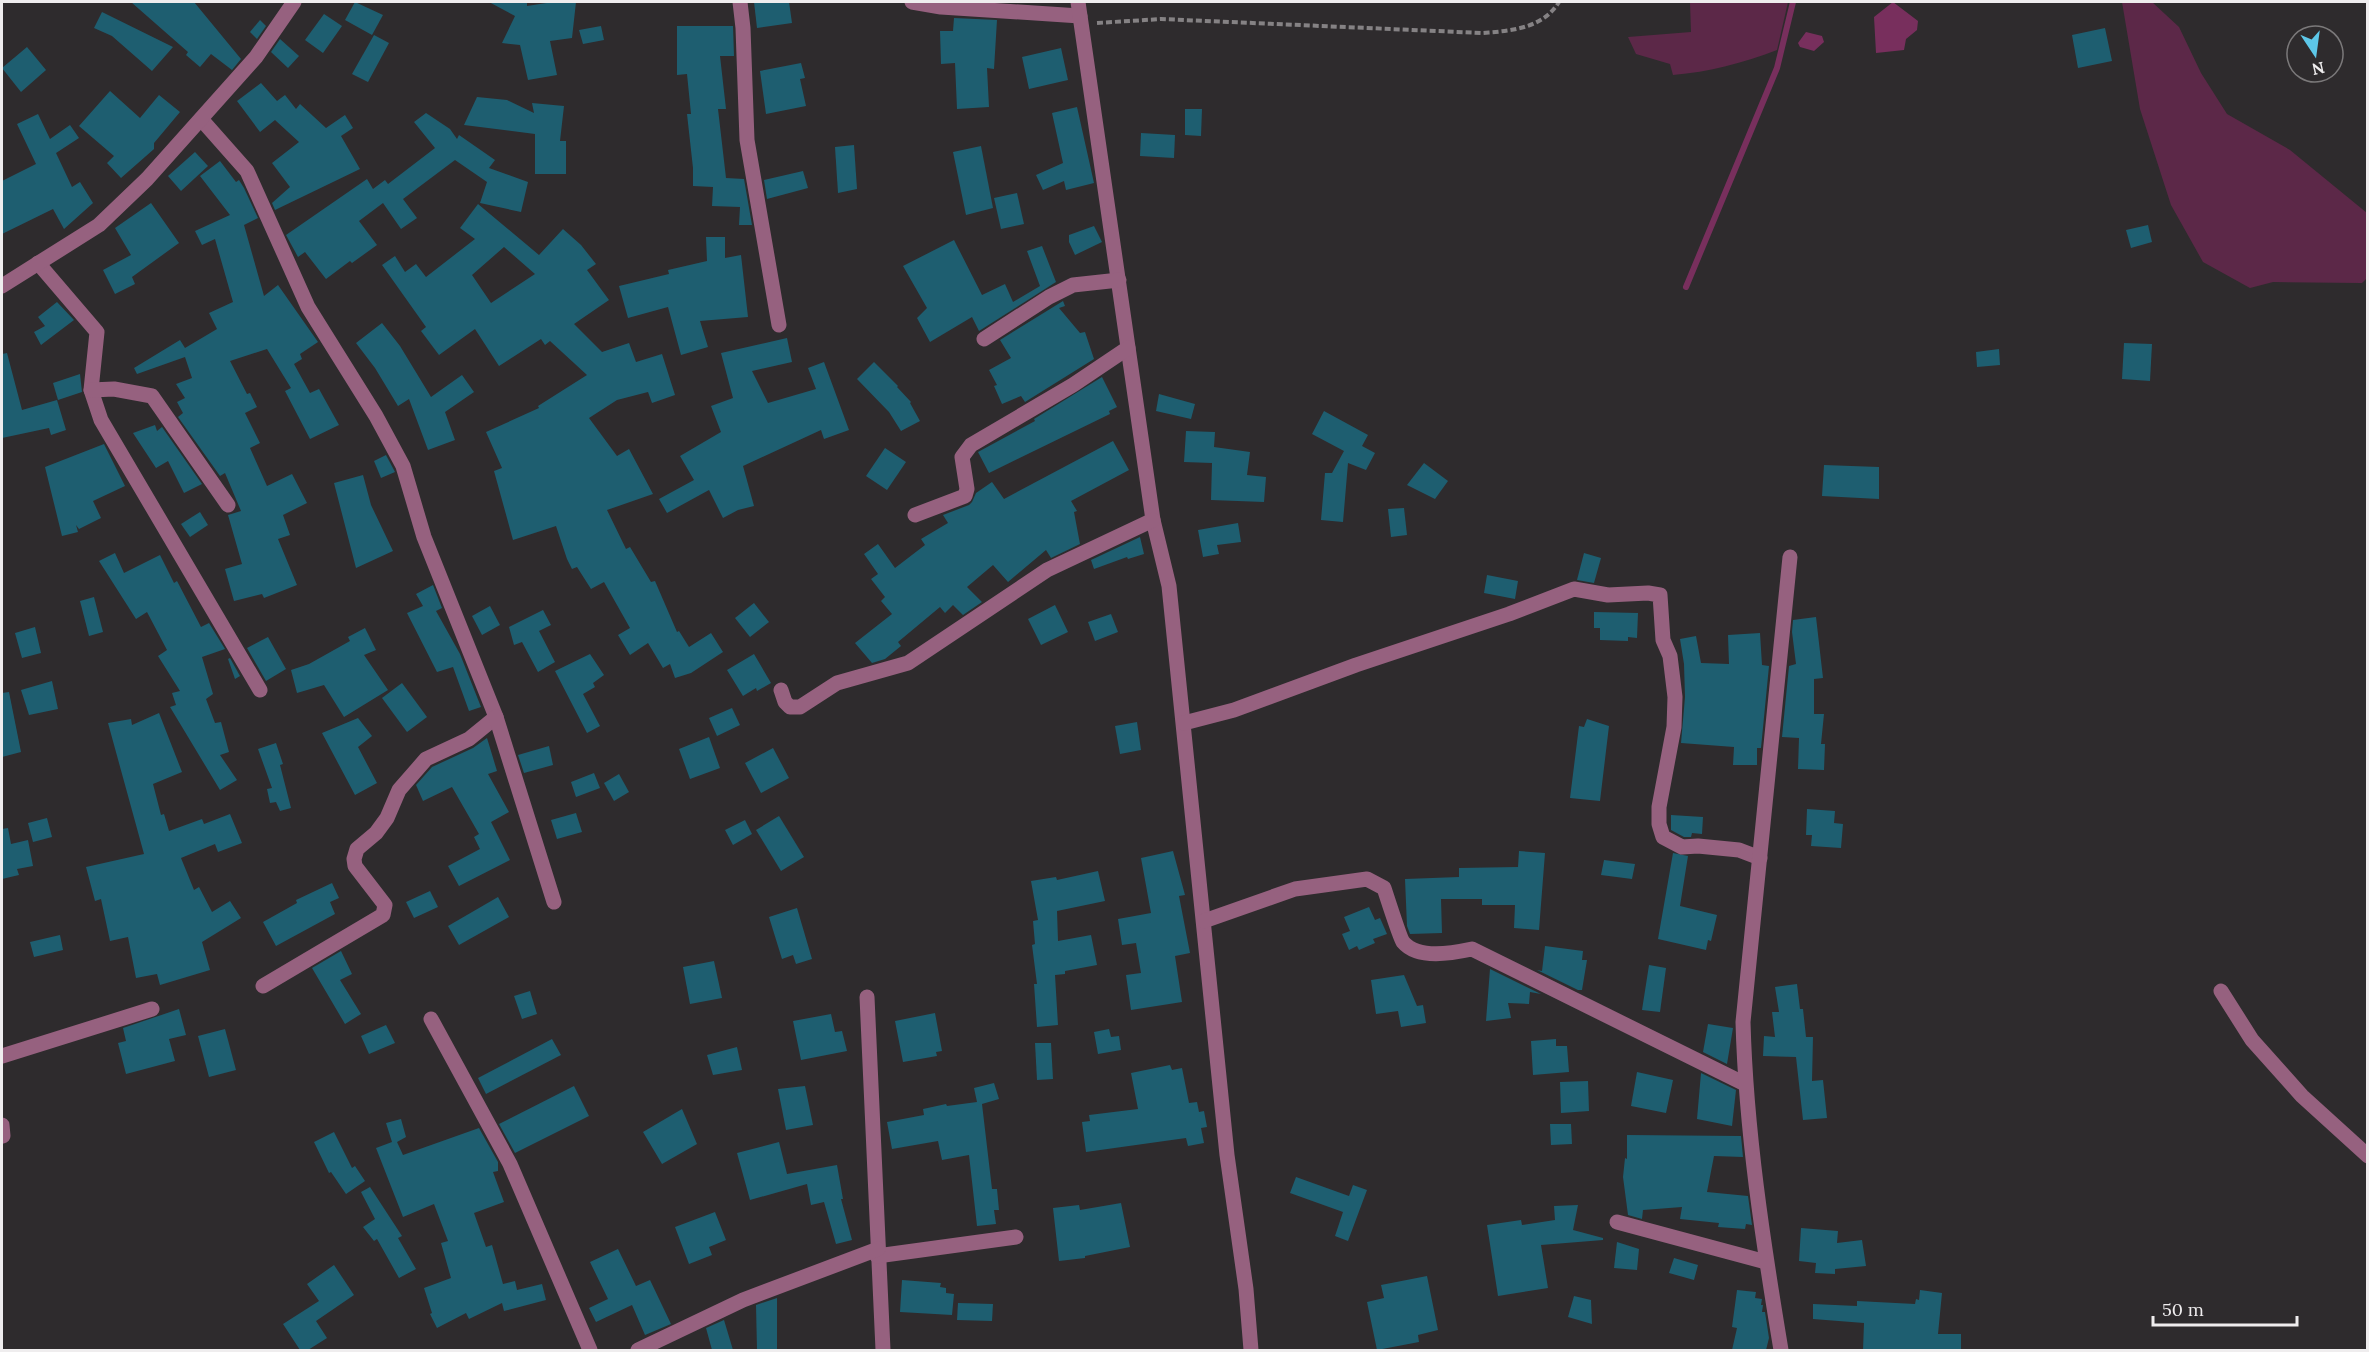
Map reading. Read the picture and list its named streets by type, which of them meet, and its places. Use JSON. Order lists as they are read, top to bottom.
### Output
{
  "scale_bar": "50 m",
  "north": "bottom"
}
